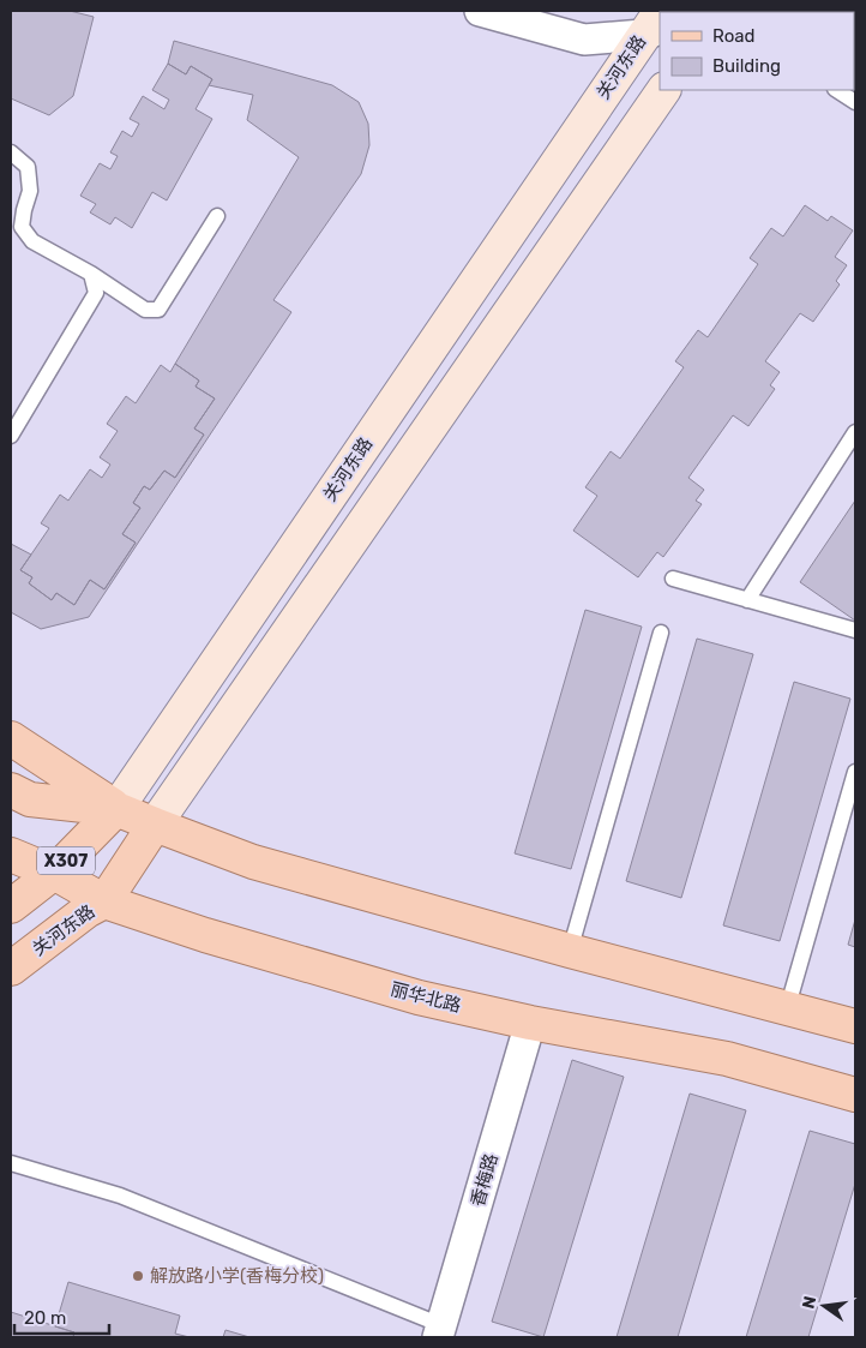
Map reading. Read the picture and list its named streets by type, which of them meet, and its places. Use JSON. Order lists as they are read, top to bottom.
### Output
{
  "streets": {
    "main road": ["关河东路", "X307", "丽华北路"],
    "street": ["香梅路"]
  },
  "crossings": [
    ["关河东路", "丽华北路"],
    ["丽华北路", "香梅路"]
  ],
  "places": ["解放路小学(香梅分校)"],
  "legend": ["Road", "Building"],
  "scale_bar": "20 m",
  "north": "left"
}
